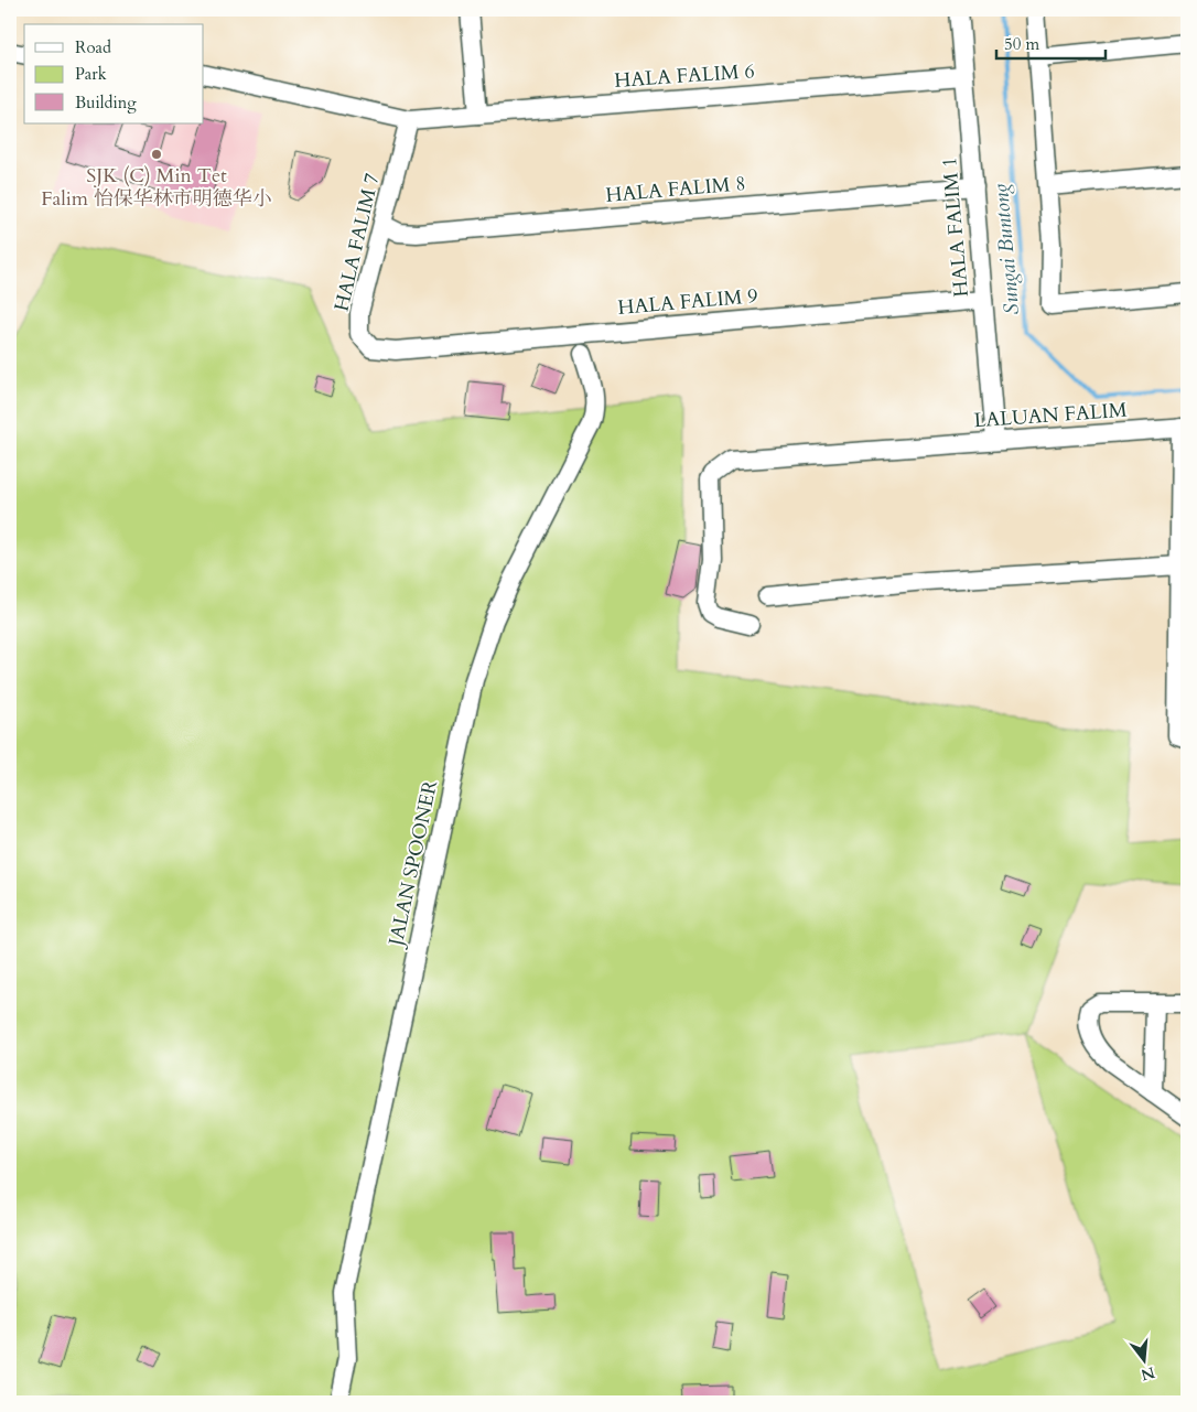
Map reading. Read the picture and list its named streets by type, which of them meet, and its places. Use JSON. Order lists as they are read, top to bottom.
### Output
{
  "streets": {
    "street": [
      "HALA FALIM 6",
      "HALA FALIM 8",
      "HALA FALIM 1",
      "HALA FALIM 7",
      "HALA FALIM 9",
      "LALUAN FALIM",
      "JALAN SPOONER"
    ]
  },
  "crossings": [
    ["HALA FALIM 6", "HALA FALIM 1"],
    ["HALA FALIM 6", "HALA FALIM 7"],
    ["HALA FALIM 8", "HALA FALIM 1"],
    ["HALA FALIM 8", "HALA FALIM 7"],
    ["HALA FALIM 1", "HALA FALIM 9"],
    ["HALA FALIM 1", "LALUAN FALIM"],
    ["HALA FALIM 7", "HALA FALIM 9"]
  ],
  "water": ["Sungai Buntong"],
  "places": ["SJK (C) Min Tet Falim 怡保华林市明德华小"],
  "legend": ["Road", "Park", "Building"],
  "scale_bar": "50 m",
  "north": "bottom"
}
